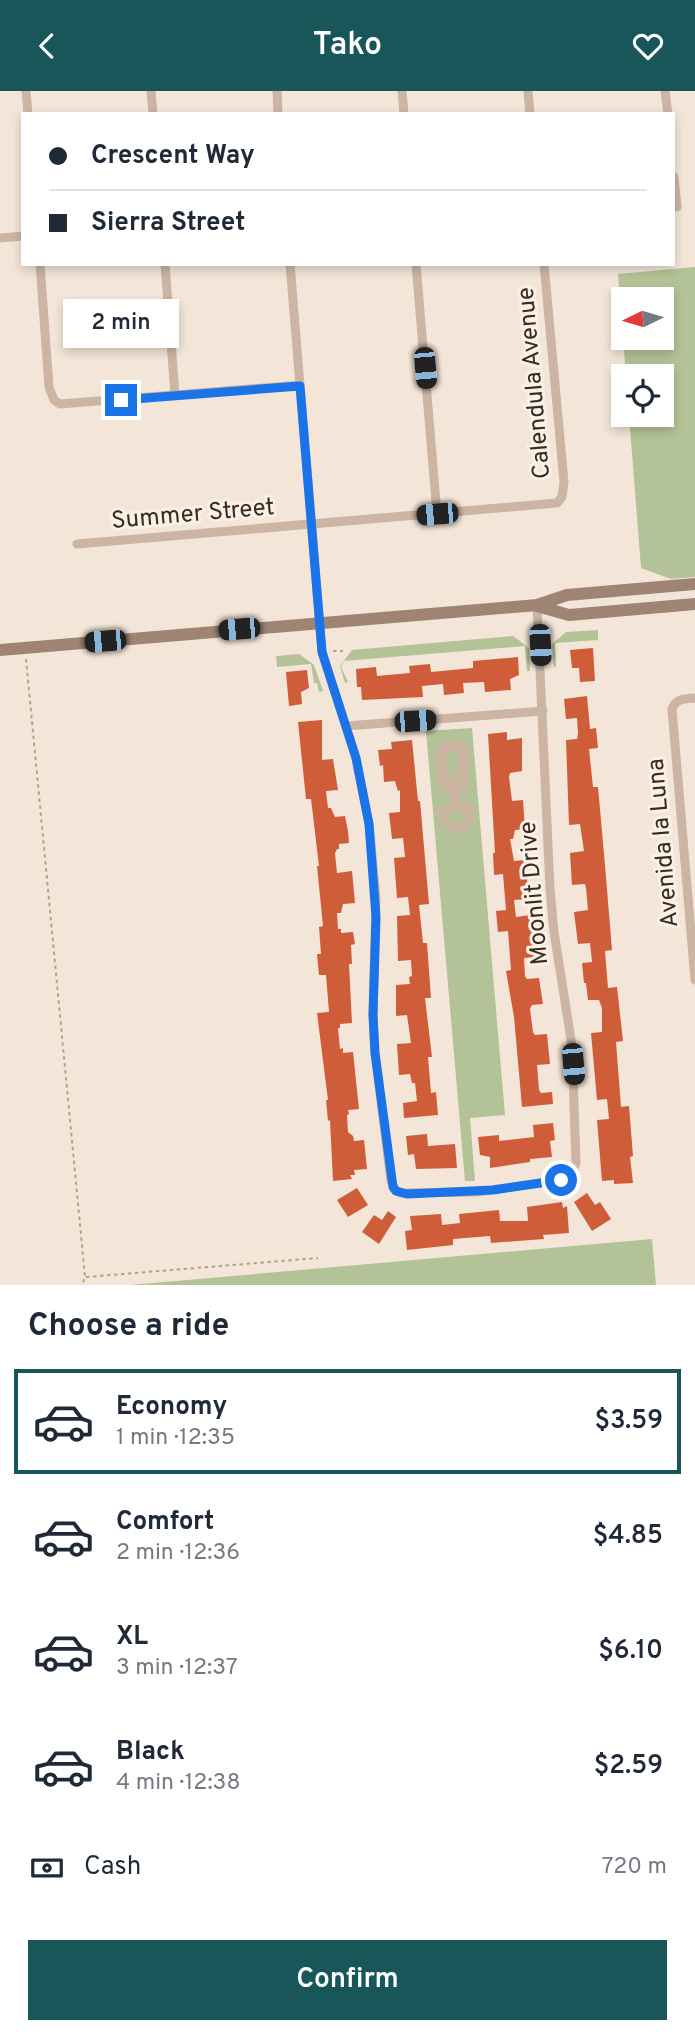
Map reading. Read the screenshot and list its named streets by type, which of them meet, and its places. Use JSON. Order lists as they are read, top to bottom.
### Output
{
  "streets": {
    "street": [
      "Calendula Avenue",
      "Summer Street",
      "Avenida la Luna",
      "Moonlit Drive"
    ]
  },
  "crossings": [
    ["Calendula Avenue", "Summer Street"]
  ],
  "north": "left",
  "page": {
    "header": "Tako",
    "banner": ["Crescent Way", "Sierra Street"],
    "bubble": "2 min",
    "heading": "Choose a ride",
    "list": [
      {
        "name": "Economy",
        "note": "1 min · 12:35",
        "value": "$3.59"
      },
      {
        "name": "Comfort",
        "note": "2 min · 12:36",
        "value": "$4.85"
      },
      {
        "name": "XL",
        "note": "3 min · 12:37",
        "value": "$6.10"
      },
      {
        "name": "Black",
        "note": "4 min · 12:38",
        "value": "$2.59"
      }
    ],
    "pay": ["Cash", "720 m"],
    "buttons": "Confirm"
  }
}
